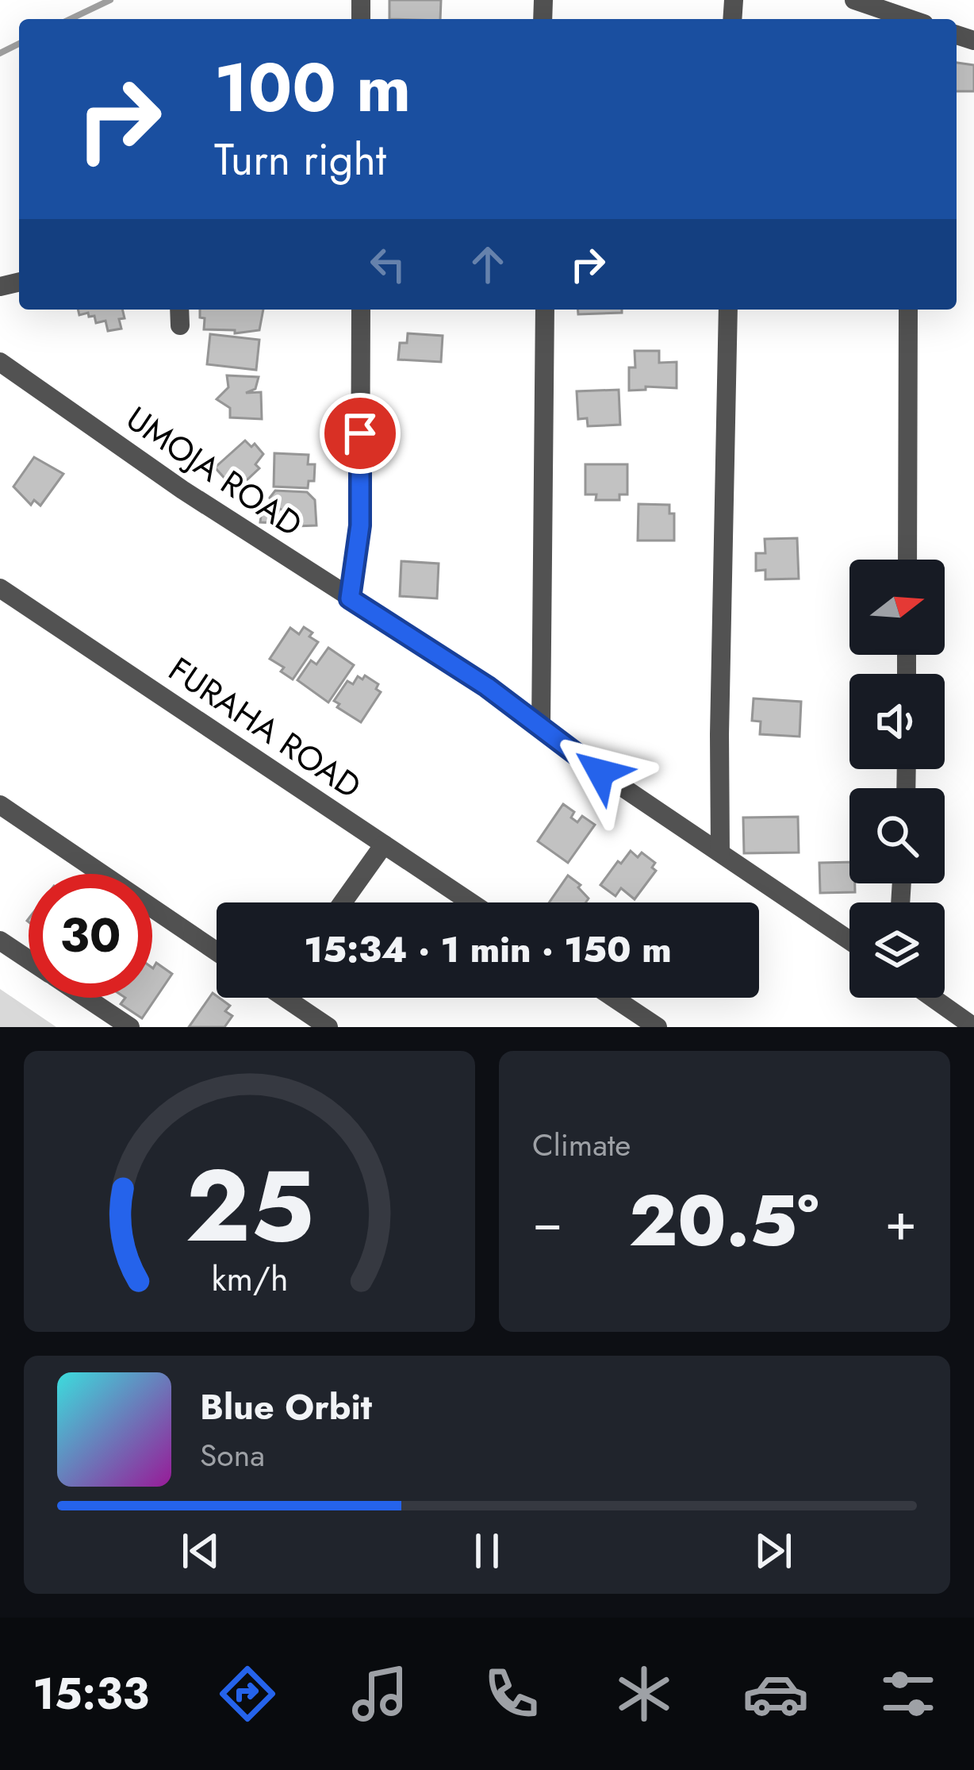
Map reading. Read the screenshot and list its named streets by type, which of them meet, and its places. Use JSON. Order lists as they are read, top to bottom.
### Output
{
  "streets": {
    "street": ["UMOJA ROAD", "FURAHA ROAD"]
  },
  "north": "right",
  "page": {
    "turn": ["100 m", "Turn right"],
    "limit": "30",
    "trip": "15:34 · 1 min · 150 m",
    "tile": "Climate",
    "heat": ["−", "20.5°", "+"],
    "song": ["Blue Orbit", "Sona"],
    "tabs": "15:33",
    "gauge": ["25", "km/h"]
  }
}
